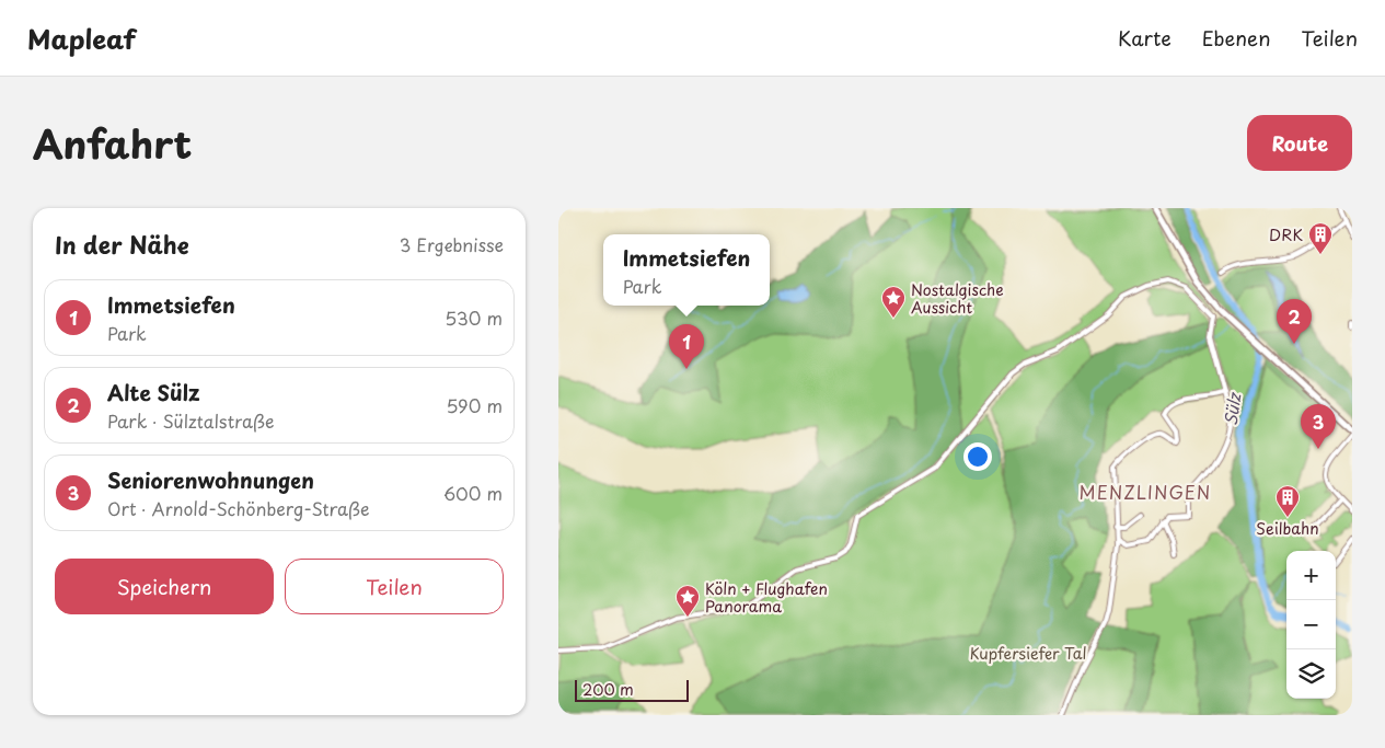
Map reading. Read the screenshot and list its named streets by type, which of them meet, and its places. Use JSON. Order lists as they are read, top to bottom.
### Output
{
  "districts": ["MENZLINGEN"],
  "water": ["Sülz"],
  "parks": ["Kupfersiefer Tal"],
  "places": {
    "building": ["DRK", "Seilbahn"],
    "place": ["Nostalgische Aussicht", "Köln + Flughafen Panorama"]
  },
  "scale_bar": "200 m",
  "page": {
    "header": "Mapleaf",
    "nav": ["Karte", "Ebenen", "Teilen"],
    "title": "Anfahrt",
    "buttons": [
      "Route",
      ["Speichern", "Teilen"]
    ],
    "heading": ["In der Nähe", "3 Ergebnisse"],
    "popup": ["Immetsiefen", "Park"],
    "list": [
      {
        "mark": "1",
        "name": "Immetsiefen",
        "note": "Park",
        "value": "530 m"
      },
      {
        "mark": "2",
        "name": "Alte Sülz",
        "note": "Park · Sülztalstraße",
        "value": "590 m"
      },
      {
        "mark": "3",
        "name": "Seniorenwohnungen",
        "note": "Ort · Arnold-Schönberg-Straße",
        "value": "600 m"
      }
    ],
    "pins": ["2", "1", "3"],
    "map_buttons": ["+", "−"],
    "scale": "200 m"
  }
}
